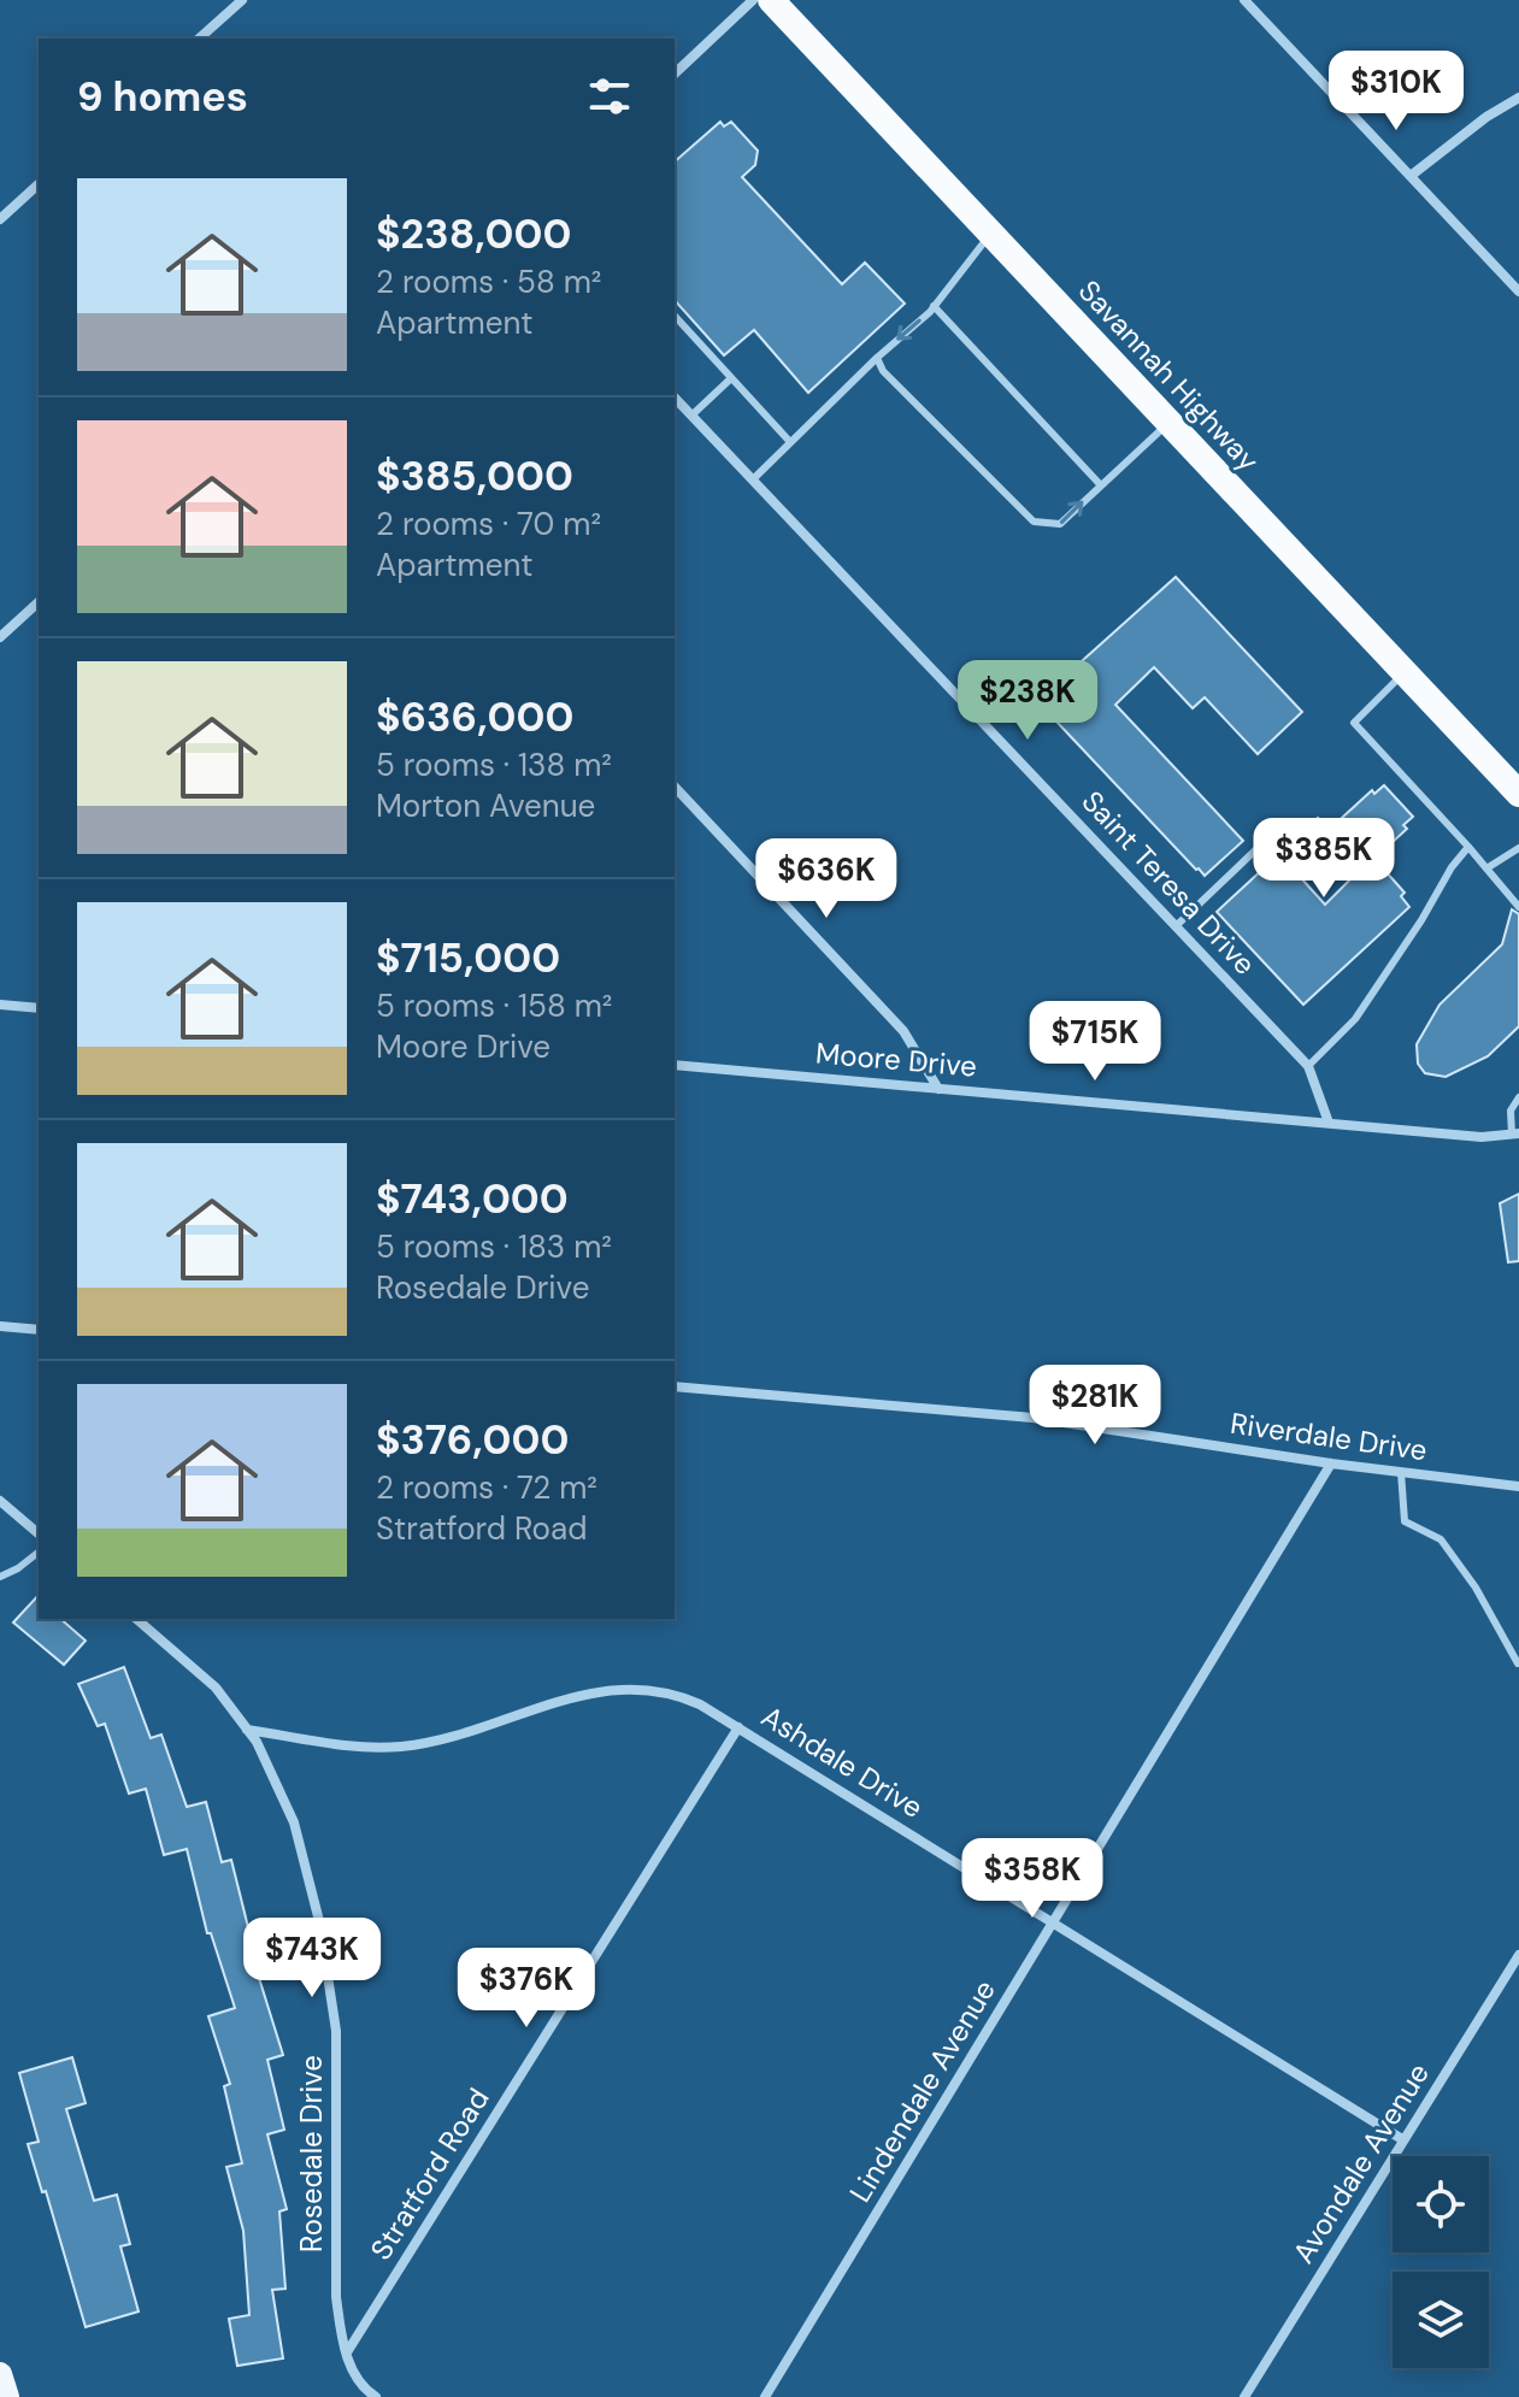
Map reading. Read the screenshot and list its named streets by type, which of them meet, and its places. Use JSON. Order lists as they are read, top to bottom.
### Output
{
  "streets": {
    "highway": ["Savannah Highway"],
    "street": [
      "Saint Teresa Drive",
      "Moore Drive",
      "Riverdale Drive",
      "Ashdale Drive",
      "Lindendale Avenue",
      "Rosedale Drive",
      "Avondale Avenue",
      "Stratford Road"
    ]
  },
  "crossings": [
    ["Saint Teresa Drive", "Moore Drive"],
    ["Riverdale Drive", "Lindendale Avenue"],
    ["Ashdale Drive", "Lindendale Avenue"],
    ["Ashdale Drive", "Rosedale Drive"],
    ["Ashdale Drive", "Avondale Avenue"],
    ["Ashdale Drive", "Stratford Road"],
    ["Rosedale Drive", "Stratford Road"]
  ],
  "page": {
    "heading": "9 homes",
    "price": [
      "$310K",
      "$238K",
      "$385K",
      "$636K",
      "$715K",
      "$281K",
      "$358K",
      "$743K",
      "$376K"
    ],
    "list": [
      {
        "name": "$238,000",
        "note": "2 rooms · 58 m² · Apartment"
      },
      {
        "name": "$385,000",
        "note": "2 rooms · 70 m² · Apartment"
      },
      {
        "name": "$636,000",
        "note": "5 rooms · 138 m² · Morton Avenue"
      },
      {
        "name": "$715,000",
        "note": "5 rooms · 158 m² · Moore Drive"
      },
      {
        "name": "$743,000",
        "note": "5 rooms · 183 m² · Rosedale Drive"
      },
      {
        "name": "$376,000",
        "note": "2 rooms · 72 m² · Stratford Road"
      }
    ]
  }
}
